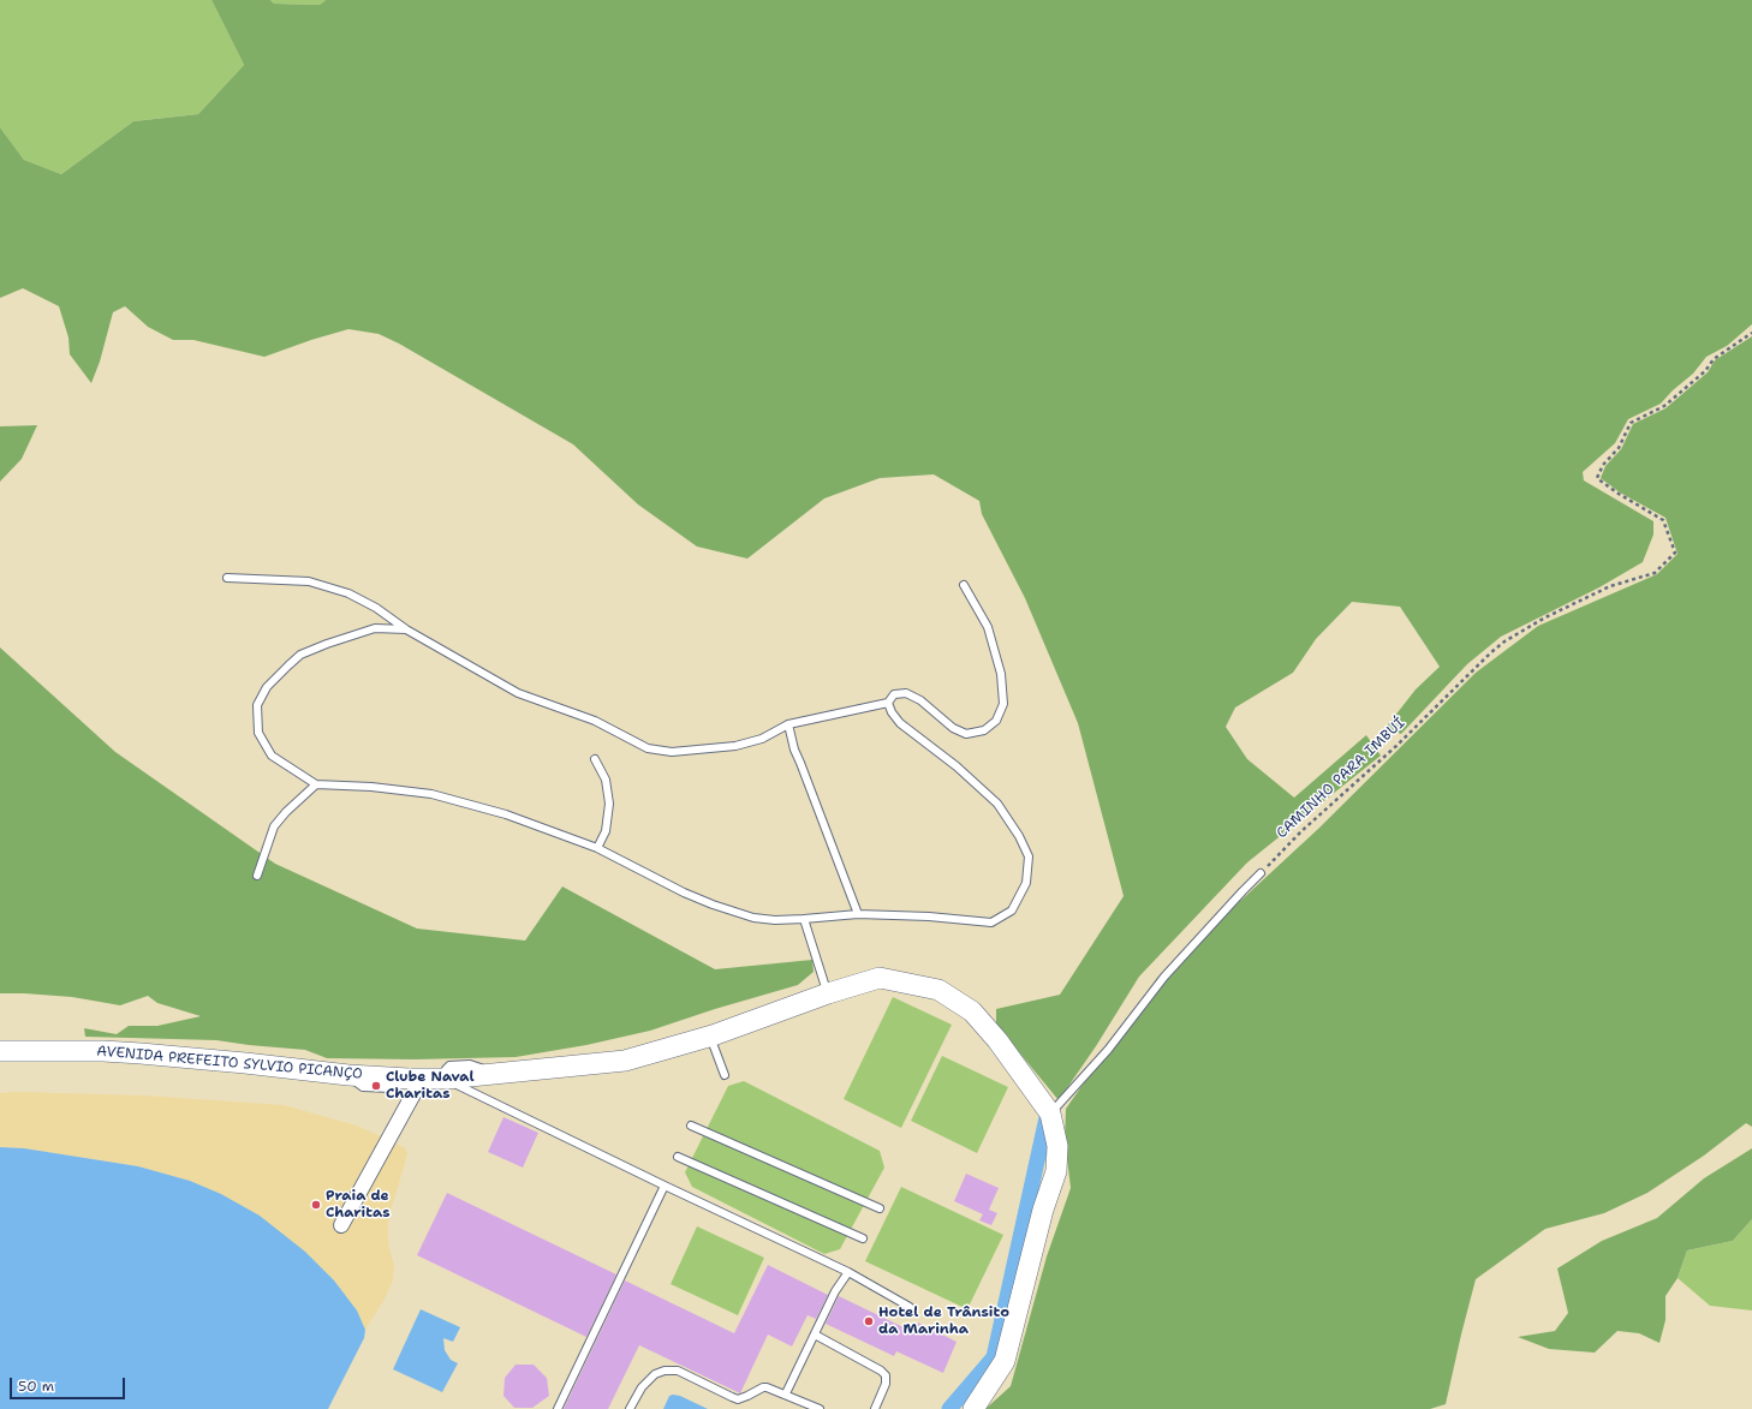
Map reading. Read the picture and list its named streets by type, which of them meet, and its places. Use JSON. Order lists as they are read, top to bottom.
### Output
{
  "streets": {
    "street": ["AVENIDA PREFEITO SYLVIO PICANÇO"],
    "path": ["CAMINHO PARA IMBUÍ"]
  },
  "places": ["Clube Naval Charitas", "Praia de Charitas", "Hotel de Trânsito da Marinha"],
  "scale_bar": "50 m"
}
